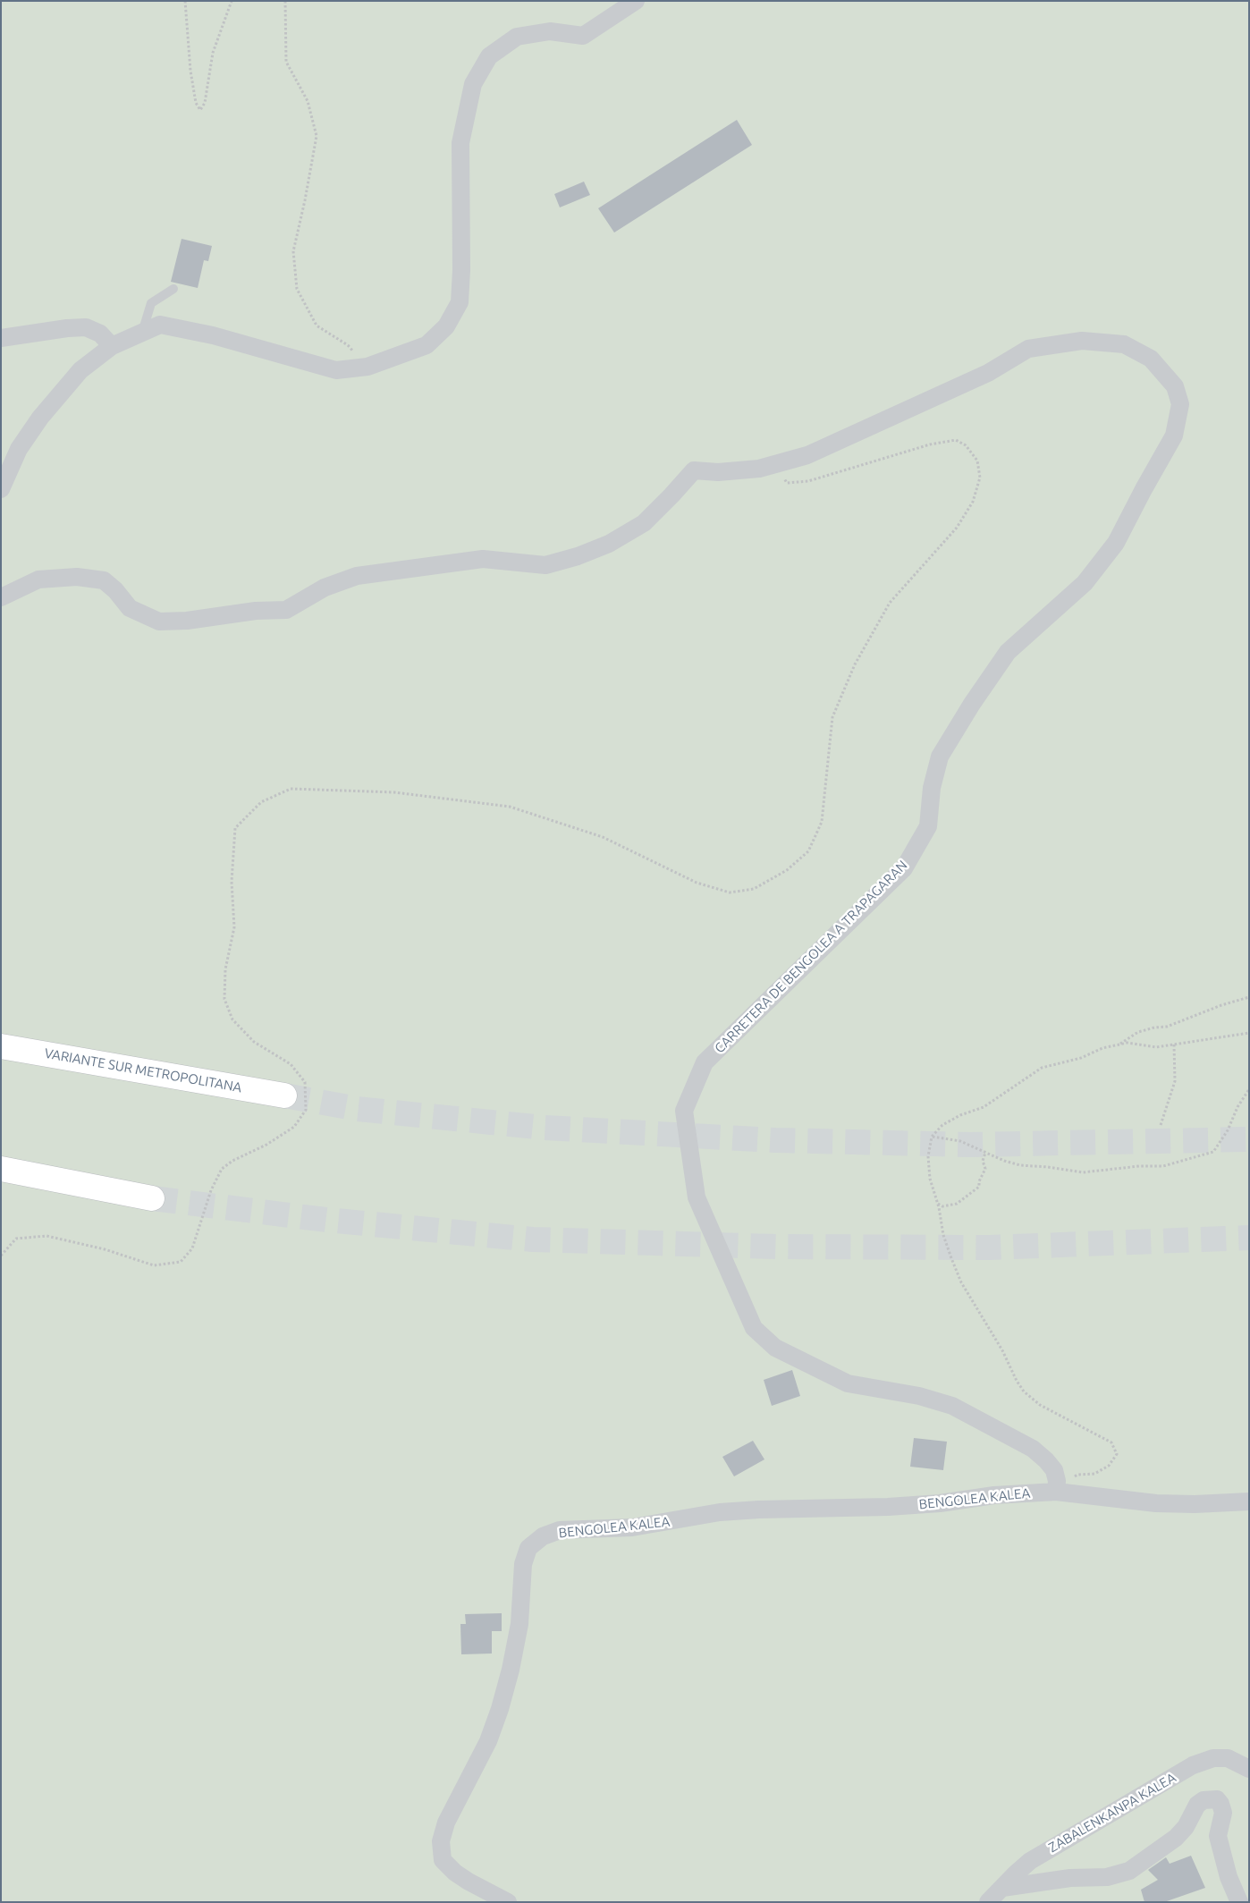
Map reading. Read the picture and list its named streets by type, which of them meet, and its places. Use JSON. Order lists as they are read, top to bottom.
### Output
{
  "streets": {
    "highway": ["VARIANTE SUR METROPOLITANA"],
    "street": ["CARRETERA DE BENGOLEA A TRAPAGARAN", "BENGOLEA KALEA", "ZABALENKANPA KALEA"]
  },
  "crossings": [
    ["CARRETERA DE BENGOLEA A TRAPAGARAN", "BENGOLEA KALEA"]
  ]
}
